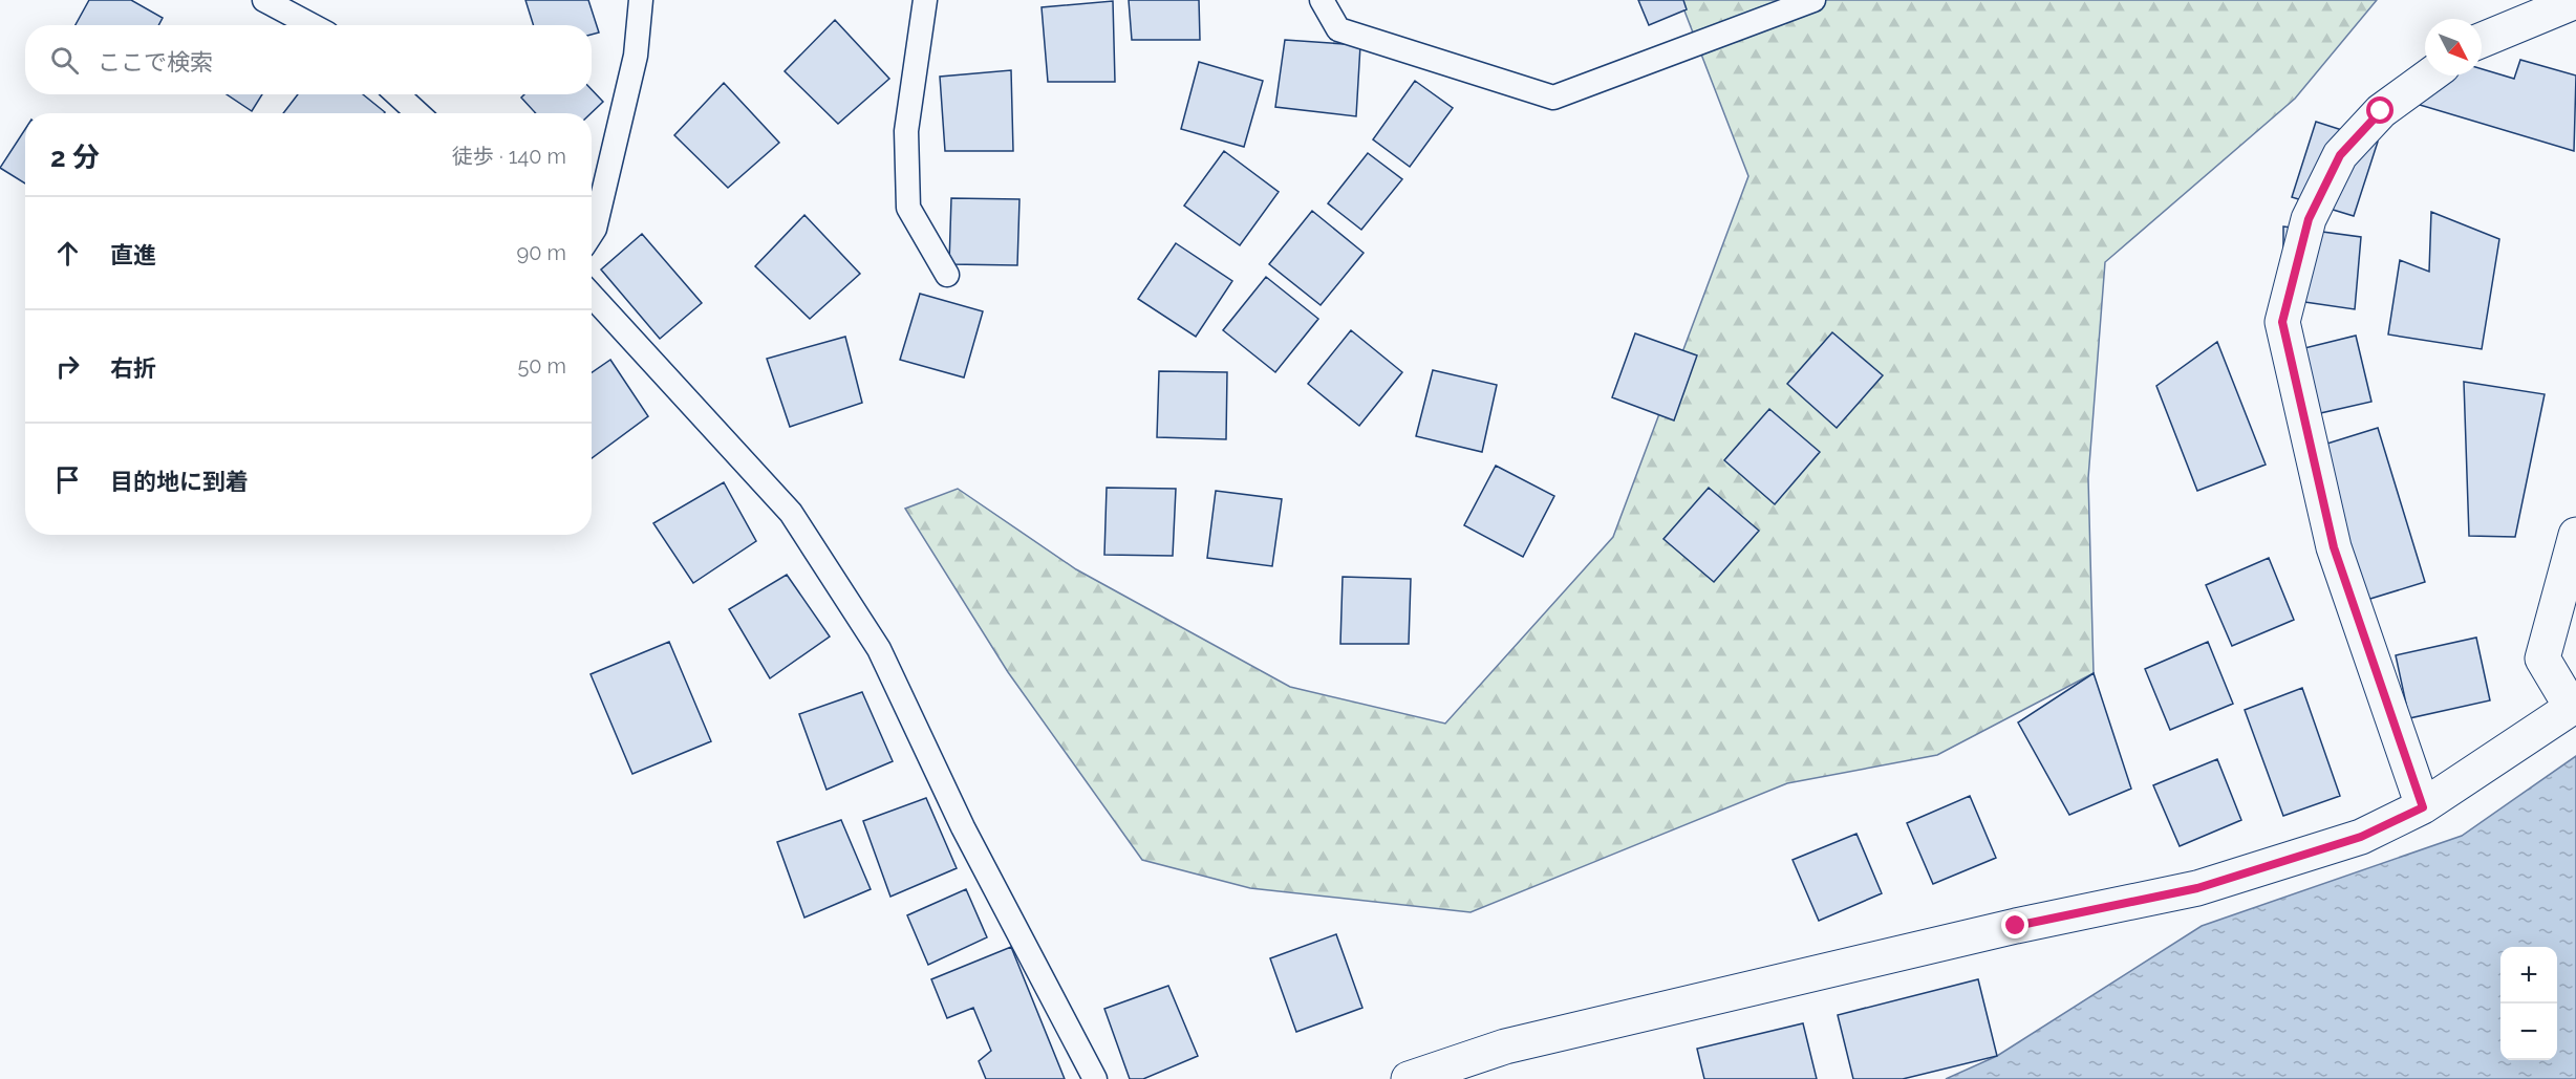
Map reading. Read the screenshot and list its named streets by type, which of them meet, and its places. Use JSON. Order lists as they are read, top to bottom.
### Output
{
  "north": "bottom right",
  "page": {
    "search": "ここで検索",
    "heading": ["2 分", "徒歩 · 140 m"],
    "list": [
      ["直進", "90 m"],
      ["右折", "50 m"],
      "目的地に到着"
    ],
    "map_buttons": ["+", "−"]
  }
}
